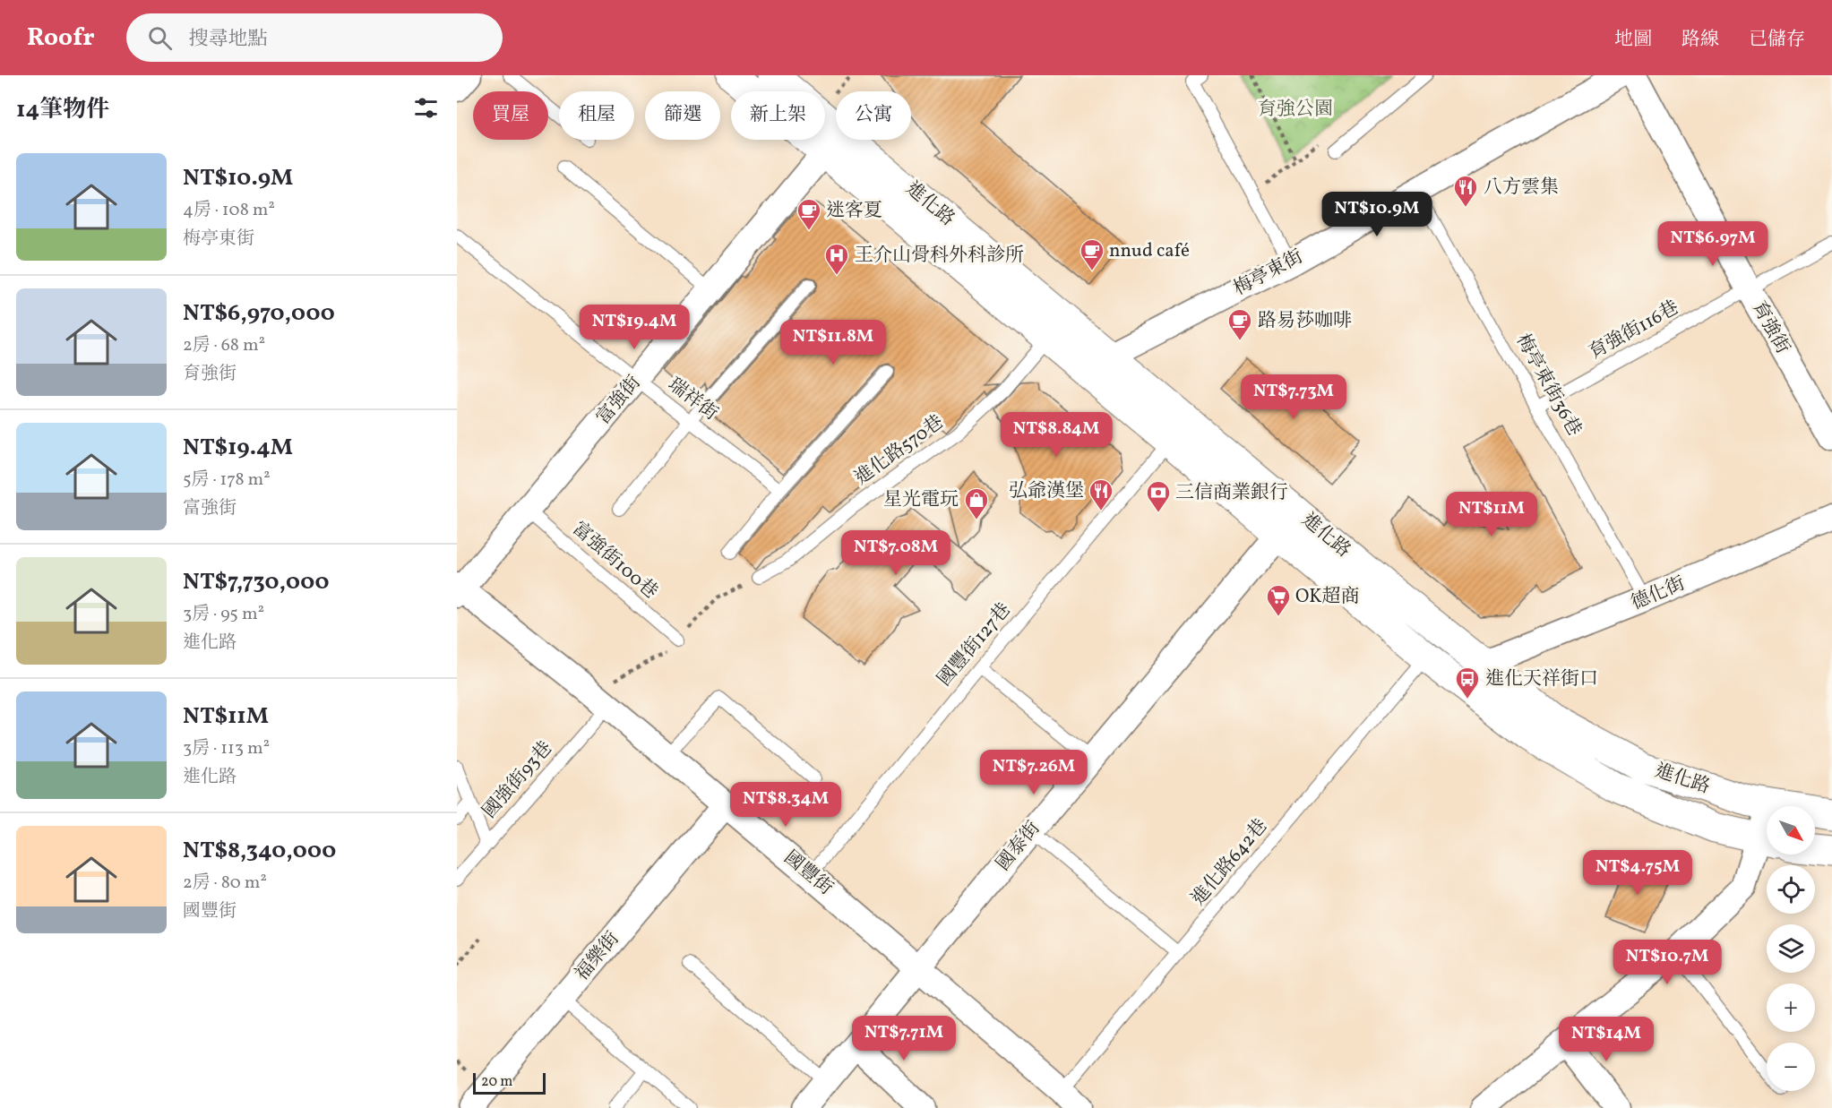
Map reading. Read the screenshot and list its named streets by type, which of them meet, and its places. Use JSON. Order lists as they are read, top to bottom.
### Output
{
  "streets": {
    "main road": ["進化路"],
    "street": [
      "梅亭東街",
      "育強街",
      "富強街",
      "德化街",
      "國泰街",
      "國豐街",
      "福樂街"
    ],
    "lane": [
      "育強街116巷",
      "梅亭東街36巷",
      "瑞祥街",
      "進化路570巷",
      "富強街100巷",
      "國豐街127巷",
      "國強街93巷",
      "進化路642巷"
    ]
  },
  "crossings": [
    ["進化路", "梅亭東街"],
    ["進化路", "富強街"],
    ["進化路", "進化路570巷"],
    ["進化路", "德化街"],
    ["進化路", "國豐街127巷"],
    ["進化路", "國泰街"],
    ["進化路", "進化路642巷"],
    ["梅亭東街", "梅亭東街36巷"],
    ["育強街", "育強街116巷"],
    ["育強街116巷", "梅亭東街36巷"],
    ["梅亭東街36巷", "德化街"],
    ["瑞祥街", "富強街"],
    ["富強街", "富強街100巷"],
    ["富強街", "國豐街"],
    ["國豐街127巷", "國豐街"],
    ["國強街93巷", "國豐街"],
    ["國泰街", "國豐街"],
    ["進化路642巷", "國豐街"],
    ["國豐街", "福樂街"]
  ],
  "parks": ["育強公園"],
  "places": {
    "restaurant": ["八方雲集", "弘爺漢堡"],
    "cafe": ["迷客夏", "nnud café", "路易莎咖啡"],
    "hospital": ["王介山骨科外科診所"],
    "bank": ["三信商業銀行"],
    "shop": ["星光電玩"],
    "supermarket": ["OK超商"],
    "bus stop": ["進化天祥街口"]
  },
  "scale_bar": "20 m",
  "north": "bottom right",
  "page": {
    "header": "Roofr",
    "search": "搜尋地點",
    "nav": ["地圖", "路線", "已儲存"],
    "heading": "14筆物件",
    "chip": [
      "買屋",
      "租屋",
      "篩選",
      "新上架",
      "公寓"
    ],
    "list": [
      {
        "name": "NT$10.9M",
        "note": "4房 · 108 m² · 梅亭東街"
      },
      {
        "name": "NT$6,970,000",
        "note": "2房 · 68 m² · 育強街"
      },
      {
        "name": "NT$19.4M",
        "note": "5房 · 178 m² · 富強街"
      },
      {
        "name": "NT$7,730,000",
        "note": "3房 · 95 m² · 進化路"
      },
      {
        "name": "NT$11M",
        "note": "3房 · 113 m² · 進化路"
      },
      {
        "name": "NT$8,340,000",
        "note": "2房 · 80 m² · 國豐街"
      }
    ],
    "price": [
      "NT$10.9M",
      "NT$6.97M",
      "NT$19.4M",
      "NT$11.8M",
      "NT$7.73M",
      "NT$8.84M",
      "NT$11M",
      "NT$7.08M",
      "NT$7.26M",
      "NT$8.34M",
      "NT$4.75M",
      "NT$10.7M",
      "NT$7.71M",
      "NT$14M"
    ],
    "map_buttons": ["+", "−"],
    "scale": "20 m"
  }
}
